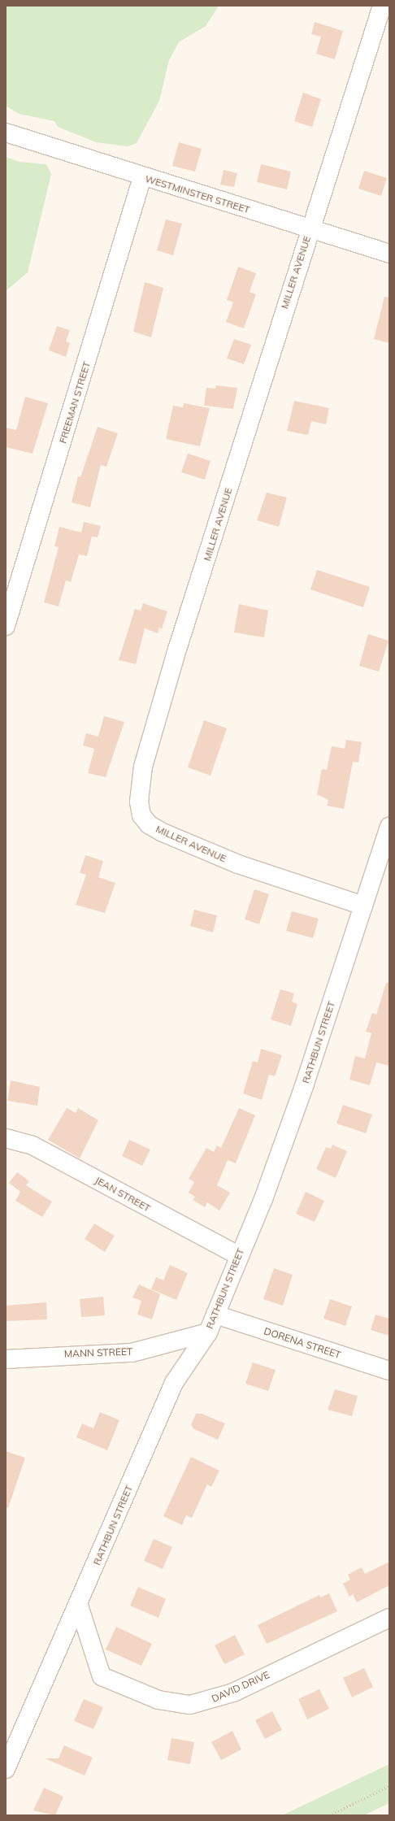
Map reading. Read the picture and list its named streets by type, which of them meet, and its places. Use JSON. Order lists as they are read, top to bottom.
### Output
{
  "streets": {
    "street": [
      "WESTMINSTER STREET",
      "MILLER AVENUE",
      "FREEMAN STREET",
      "RATHBUN STREET",
      "JEAN STREET",
      "DORENA STREET",
      "MANN STREET",
      "DAVID DRIVE"
    ]
  },
  "crossings": [
    ["WESTMINSTER STREET", "MILLER AVENUE"],
    ["WESTMINSTER STREET", "FREEMAN STREET"],
    ["MILLER AVENUE", "RATHBUN STREET"],
    ["RATHBUN STREET", "JEAN STREET"],
    ["RATHBUN STREET", "DORENA STREET"],
    ["RATHBUN STREET", "MANN STREET"],
    ["RATHBUN STREET", "DAVID DRIVE"]
  ]
}
